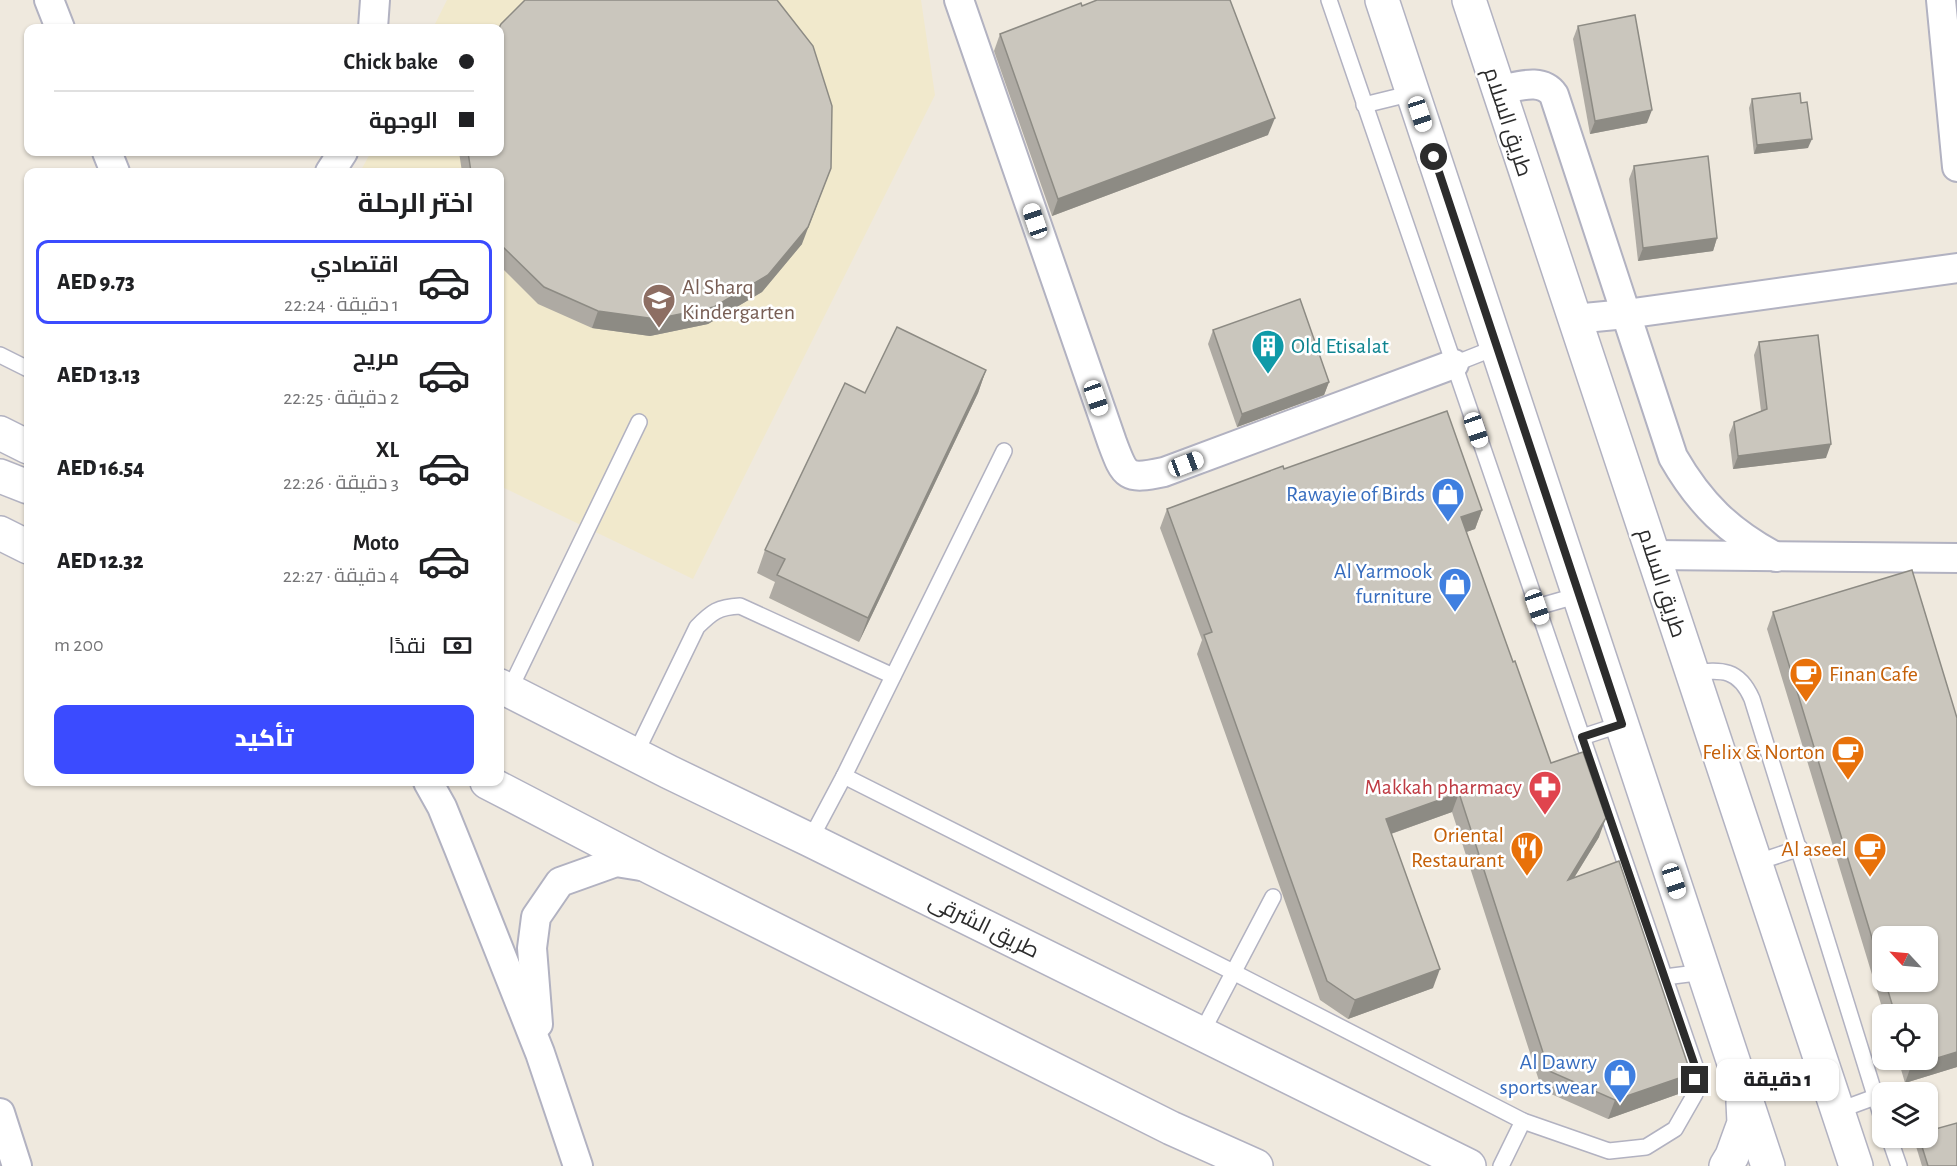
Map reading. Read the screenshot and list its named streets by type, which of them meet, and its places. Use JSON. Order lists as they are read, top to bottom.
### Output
{
  "streets": {
    "main road": ["طريق السلام", "طريق الشرقى"]
  },
  "places": {
    "school or university": ["Al Sharq Kindergarten"],
    "building": ["Old Etisalat"],
    "shop": ["Rawayie of Birds", "Al Yarmook furniture", "Al Dawry sports wear"],
    "cafe": ["Finan Cafe", "Felix & Norton", "Al aseel"],
    "pharmacy": ["Makkah pharmacy"],
    "restaurant": ["Oriental Restaurant"]
  },
  "north": "top left",
  "page": {
    "banner": ["Chick bake", "الوجهة"],
    "heading": "اختر الرحلة",
    "list": [
      {
        "name": "اقتصادي",
        "note": "1 دقيقة · 22:24",
        "value": "AED 9.73"
      },
      {
        "name": "مريح",
        "note": "2 دقيقة · 22:25",
        "value": "AED 13.13"
      },
      {
        "name": "XL",
        "note": "3 دقيقة · 22:26",
        "value": "AED 16.54"
      },
      {
        "name": "Moto",
        "note": "4 دقيقة · 22:27",
        "value": "AED 12.32"
      }
    ],
    "pay": ["نقدًا", "200 m"],
    "buttons": "تأكيد",
    "bubble": "1 دقيقة"
  }
}
